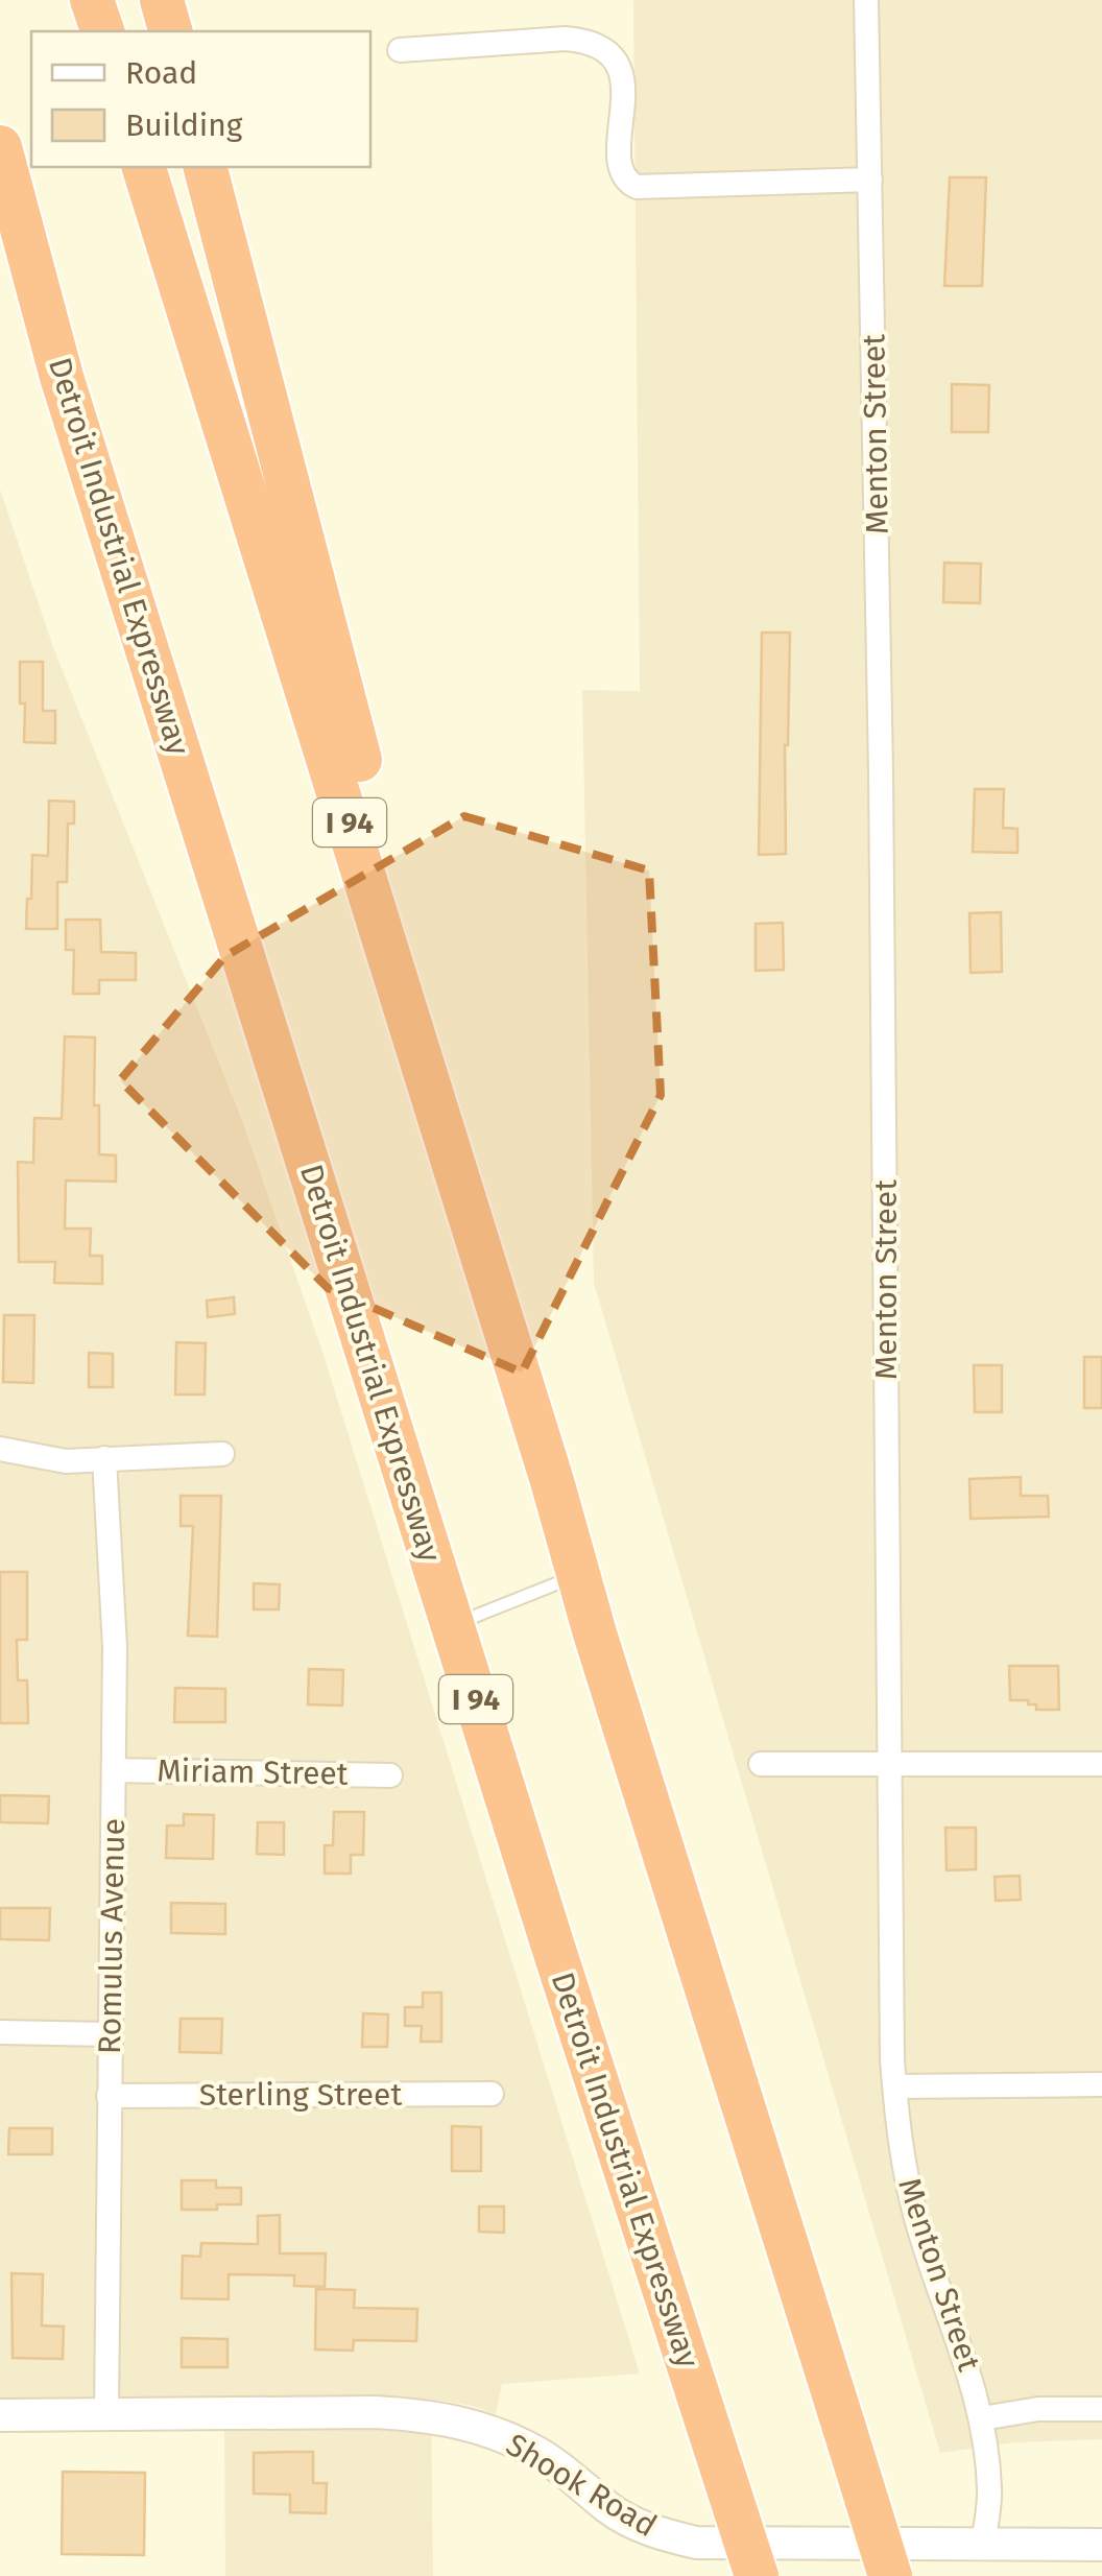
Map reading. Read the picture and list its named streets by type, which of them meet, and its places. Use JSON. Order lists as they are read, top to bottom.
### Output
{
  "streets": {
    "highway": ["Detroit Industrial Expressway", "I 94"],
    "street": [
      "Menton Street",
      "Miriam Street",
      "Romulus Avenue",
      "Sterling Street",
      "Shook Road"
    ]
  },
  "crossings": [
    ["Menton Street", "Shook Road"],
    ["Miriam Street", "Romulus Avenue"],
    ["Romulus Avenue", "Sterling Street"],
    ["Romulus Avenue", "Shook Road"]
  ],
  "legend": ["Road", "Building"]
}
